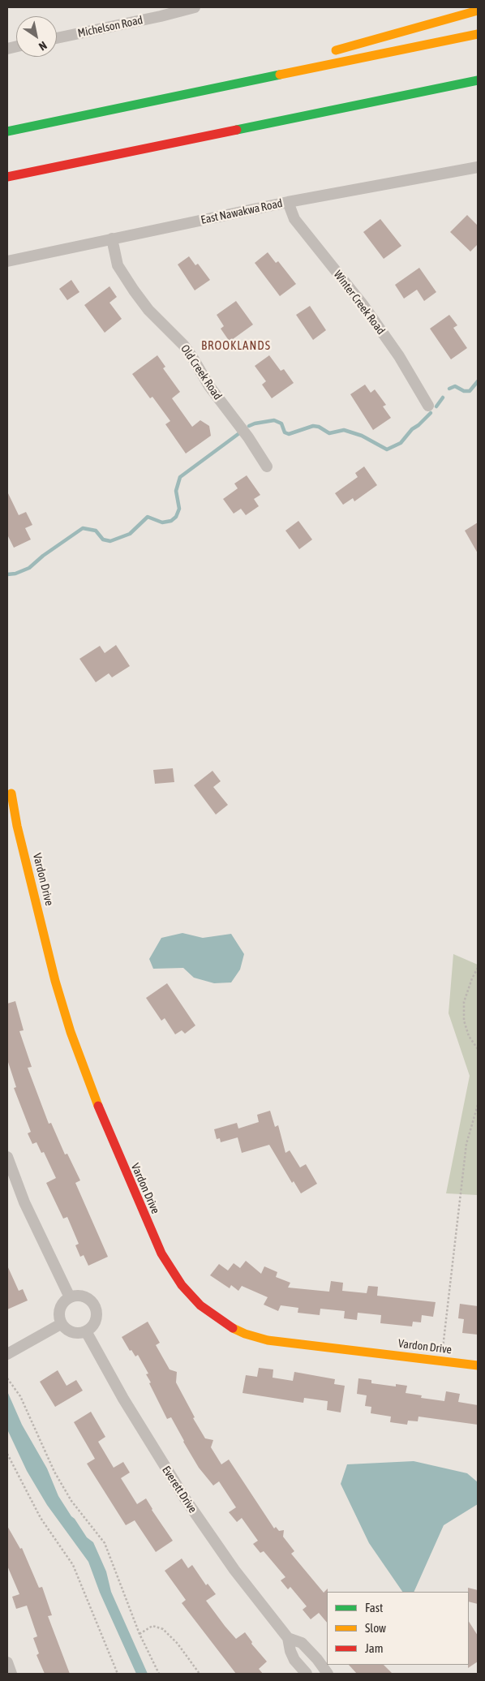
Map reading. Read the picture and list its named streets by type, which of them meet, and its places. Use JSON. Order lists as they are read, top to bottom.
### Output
{
  "streets": {
    "main road": ["Vardon Drive"],
    "street": [
      "Michelson Road",
      "East Nawakwa Road",
      "Winter Creek Road",
      "Old Creek Road",
      "Everett Drive"
    ]
  },
  "crossings": [
    ["East Nawakwa Road", "Winter Creek Road"],
    ["East Nawakwa Road", "Old Creek Road"]
  ],
  "districts": ["BROOKLANDS"],
  "legend": ["Fast", "Slow", "Jam"],
  "north": "bottom right"
}
